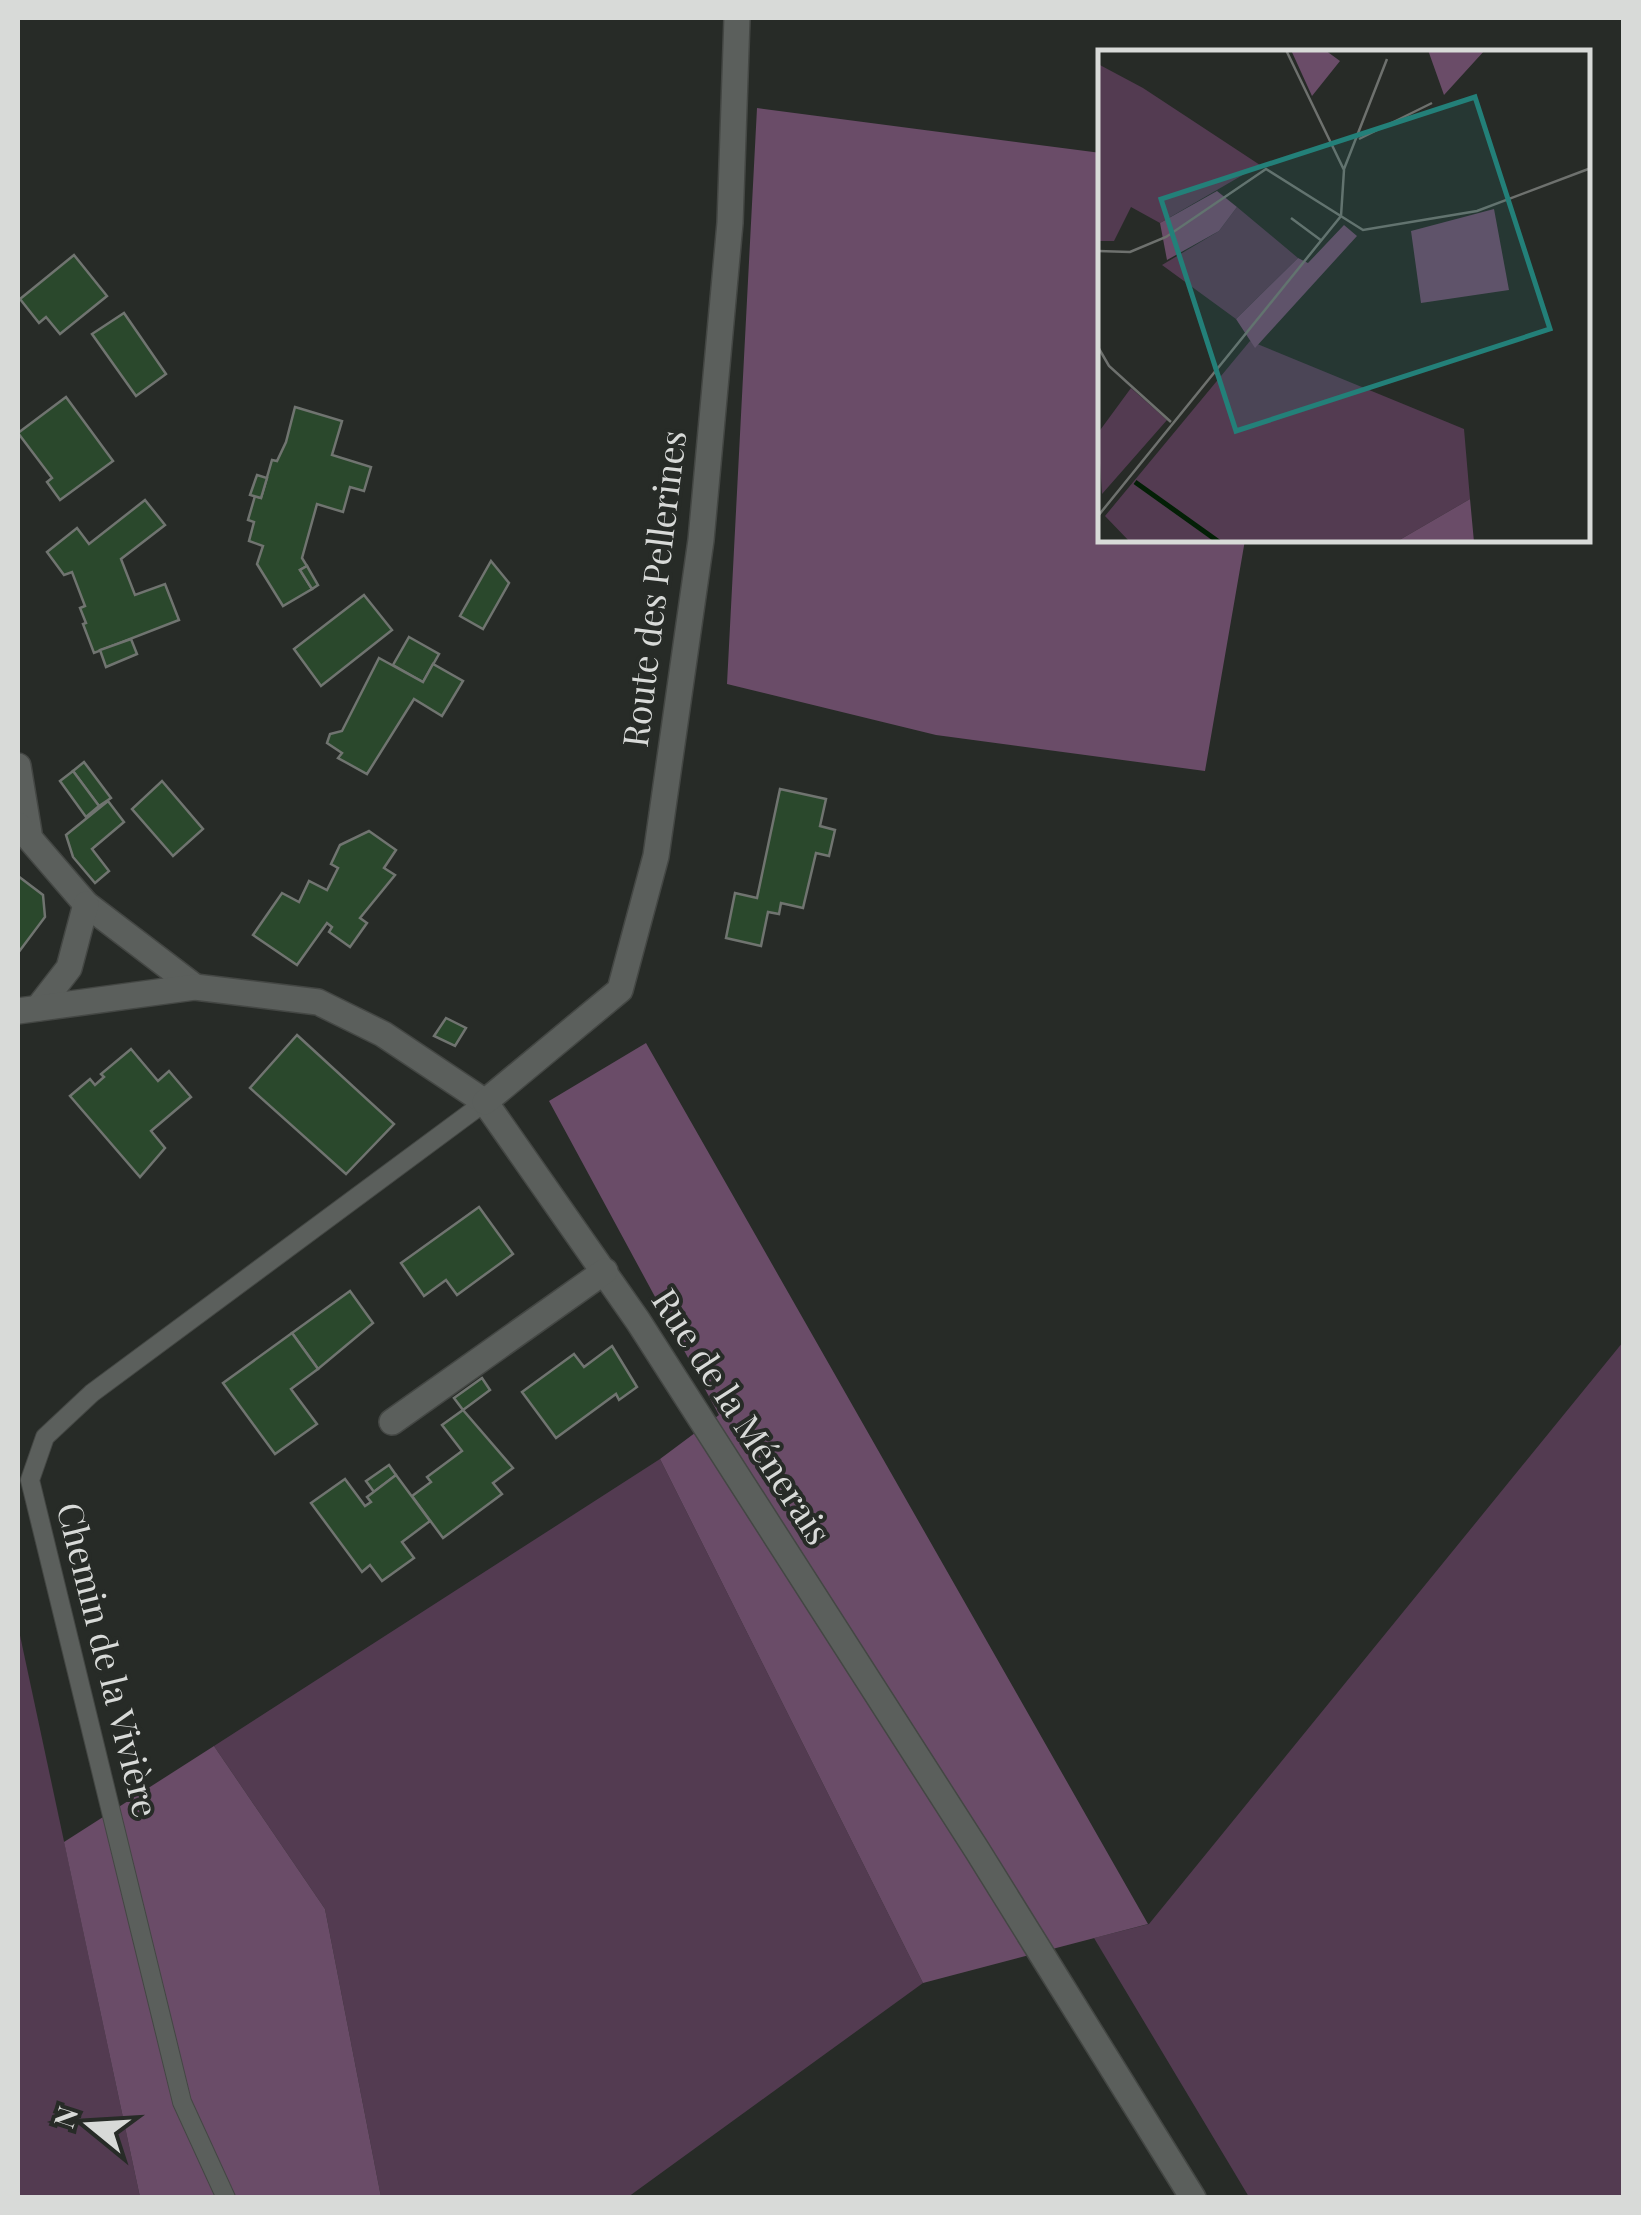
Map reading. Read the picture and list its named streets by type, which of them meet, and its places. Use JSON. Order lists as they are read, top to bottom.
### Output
{
  "streets": {
    "street": ["Route des Pellerines", "Rue de la Ménerais"],
    "lane": ["Chemin de la Vivière"]
  },
  "crossings": [
    ["Route des Pellerines", "Rue de la Ménerais"],
    ["Route des Pellerines", "Chemin de la Vivière"],
    ["Rue de la Ménerais", "Chemin de la Vivière"]
  ],
  "north": "left"
}
